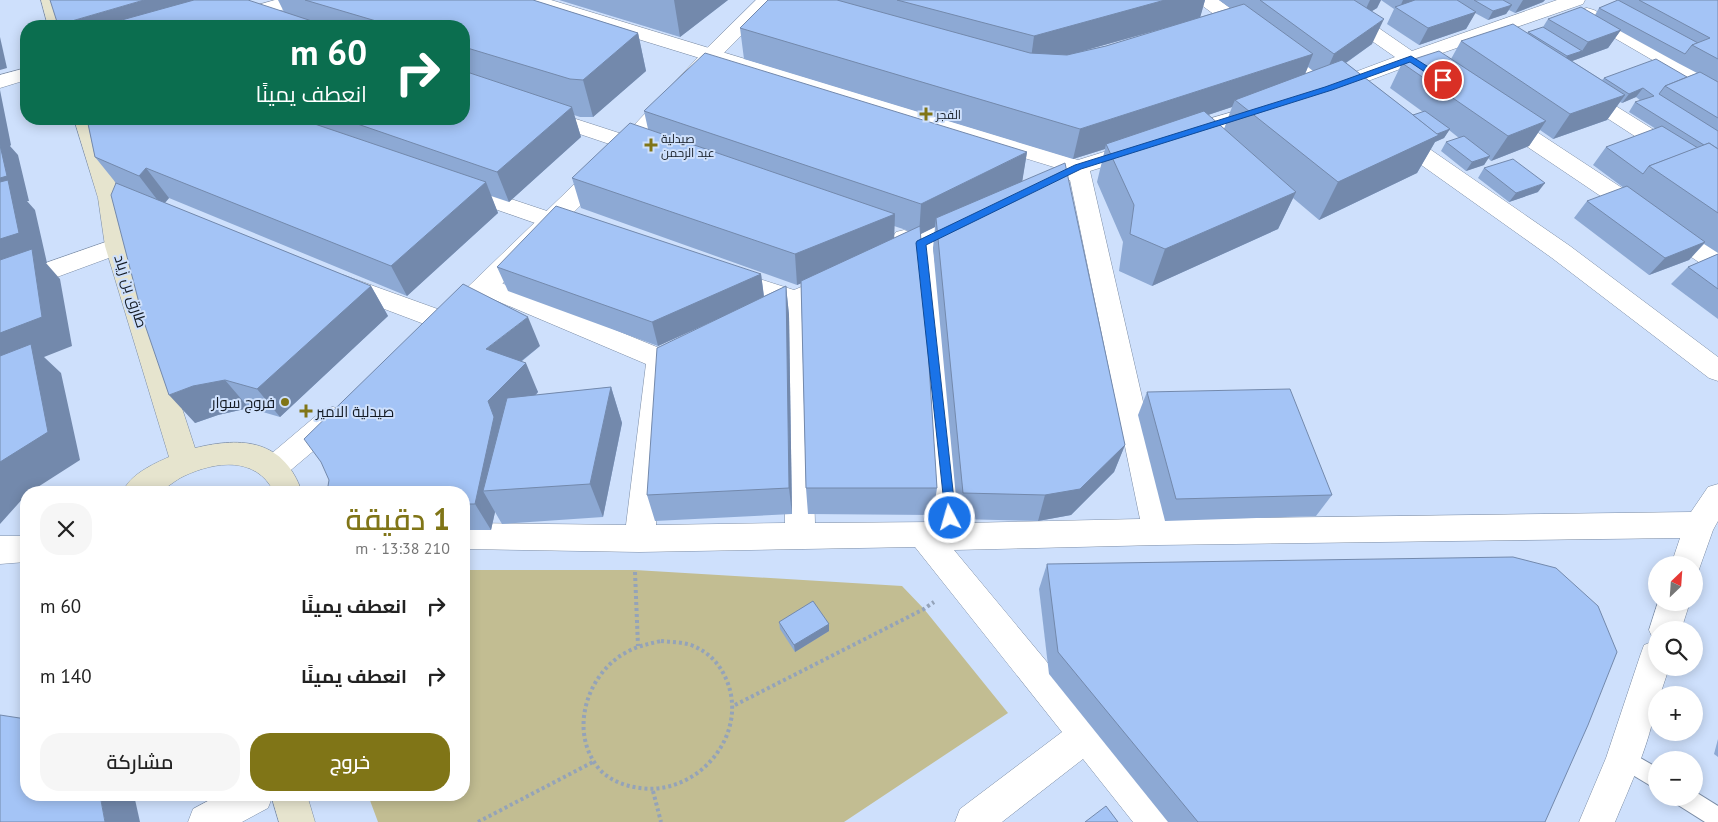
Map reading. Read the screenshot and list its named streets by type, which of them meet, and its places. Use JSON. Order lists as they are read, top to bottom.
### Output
{
  "streets": {
    "main road": ["طارق بن زياد"]
  },
  "places": {
    "health": ["الفجر", "صيدلية عبد الرحمن", "صيدلية الامير"],
    "other": ["فروج سوار"]
  },
  "north": "top right",
  "page": {
    "turn": ["60 m", "انعطف يمينًا"],
    "heading": ["1 دقيقة", "210 m · 13:38"],
    "map_buttons": ["+", "−"],
    "list": [
      {
        "name": "انعطف يمينًا",
        "value": "60 m"
      },
      {
        "name": "انعطف يمينًا",
        "value": "140 m"
      }
    ],
    "buttons": ["خروج", "مشاركة"]
  }
}
